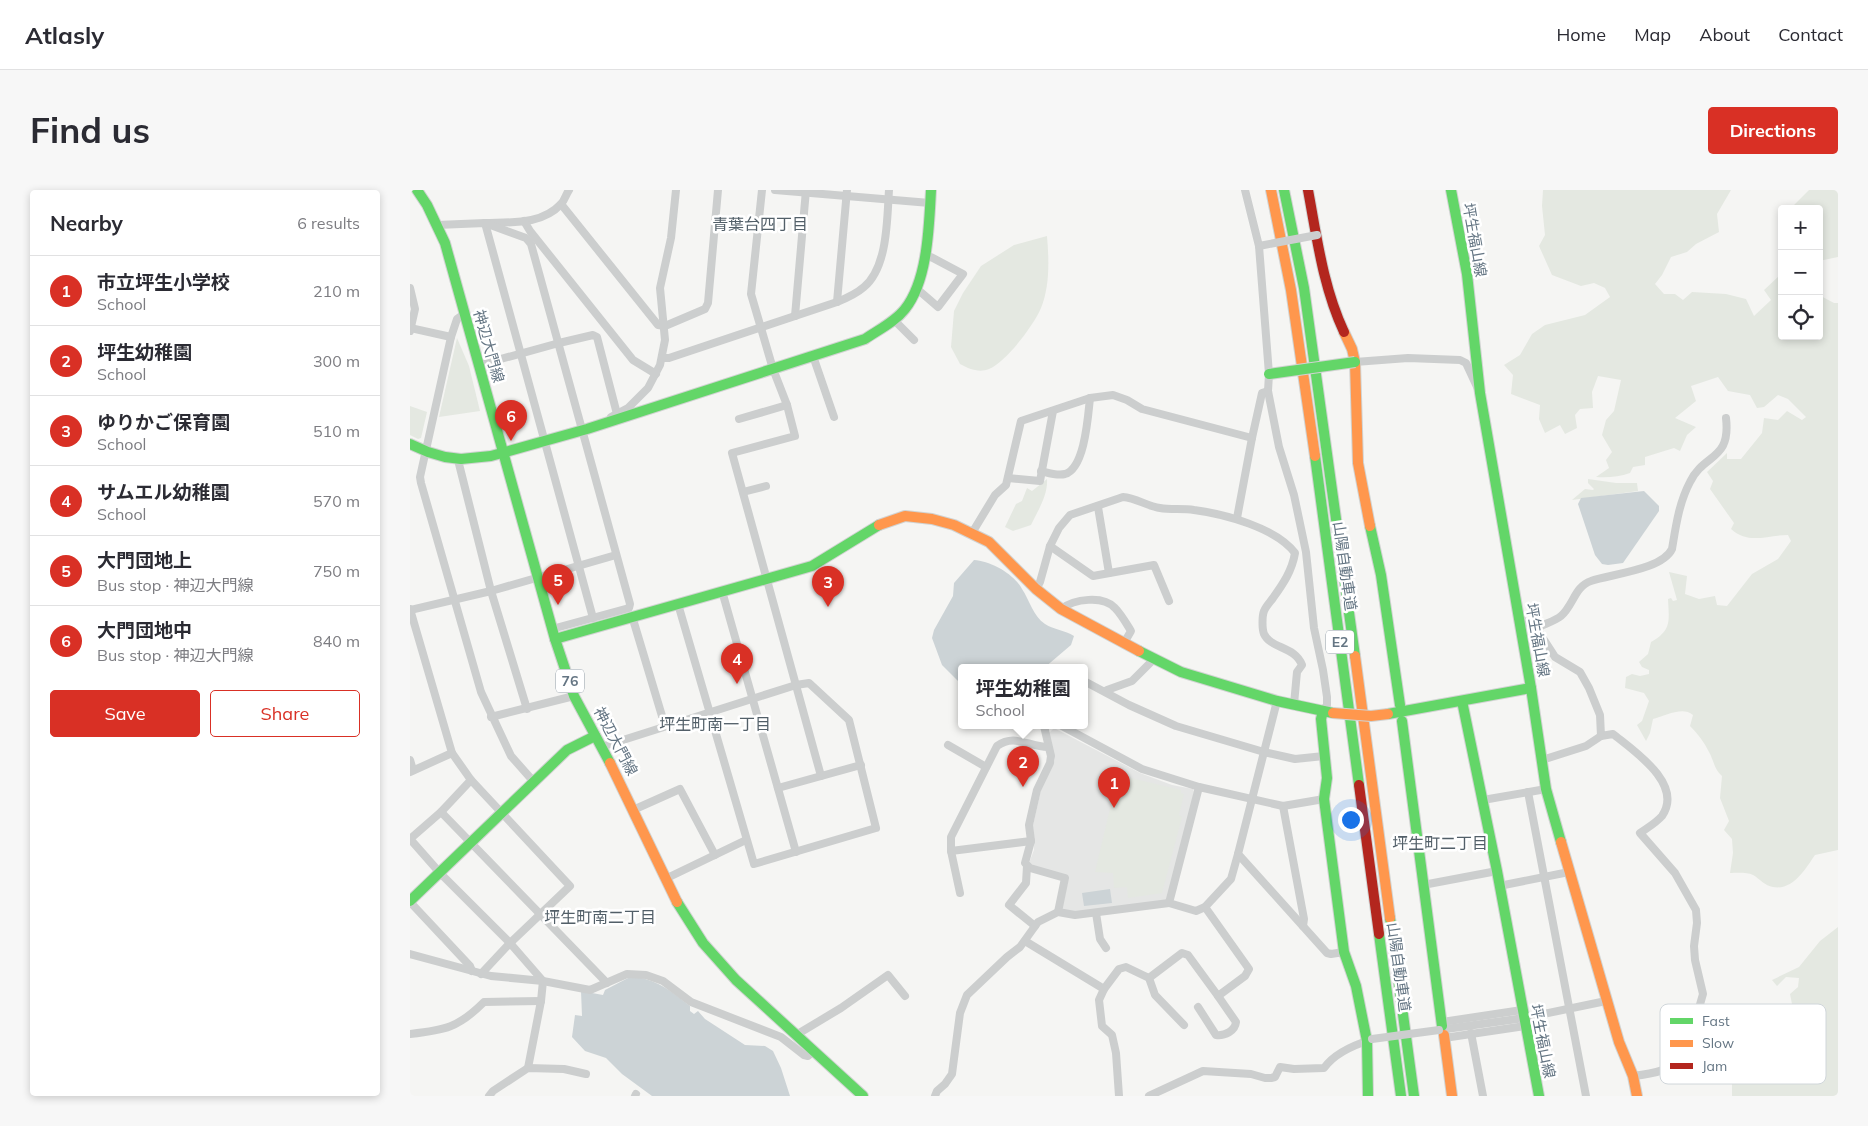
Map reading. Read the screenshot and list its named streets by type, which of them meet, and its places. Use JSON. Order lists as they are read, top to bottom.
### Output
{
  "streets": {
    "main road": [
      "坪生福山線",
      "神辺大門線",
      "山陽自動車道",
      "E2",
      "76"
    ]
  },
  "districts": [
    "青葉台四丁目",
    "坪生町南一丁目",
    "坪生町二丁目",
    "坪生町南二丁目"
  ],
  "legend": ["Fast", "Slow", "Jam"],
  "page": {
    "header": "Atlasly",
    "nav": [
      "Home",
      "Map",
      "About",
      "Contact"
    ],
    "buttons": [
      "Directions",
      ["Save", "Share"]
    ],
    "title": "Find us",
    "heading": ["Nearby", "6 results"],
    "map_buttons": ["+", "−"],
    "list": [
      {
        "mark": "1",
        "name": "市立坪生小学校",
        "note": "School",
        "value": "210 m"
      },
      {
        "mark": "2",
        "name": "坪生幼稚園",
        "note": "School",
        "value": "300 m"
      },
      {
        "mark": "3",
        "name": "ゆりかご保育園",
        "note": "School",
        "value": "510 m"
      },
      {
        "mark": "4",
        "name": "サムエル幼稚園",
        "note": "School",
        "value": "570 m"
      },
      {
        "mark": "5",
        "name": "大門団地上",
        "note": "Bus stop · 神辺大門線",
        "value": "750 m"
      },
      {
        "mark": "6",
        "name": "大門団地中",
        "note": "Bus stop · 神辺大門線",
        "value": "840 m"
      }
    ],
    "pins": [
      "6",
      "5",
      "3",
      "4",
      "2",
      "1"
    ],
    "popup": ["坪生幼稚園", "School"]
  }
}
